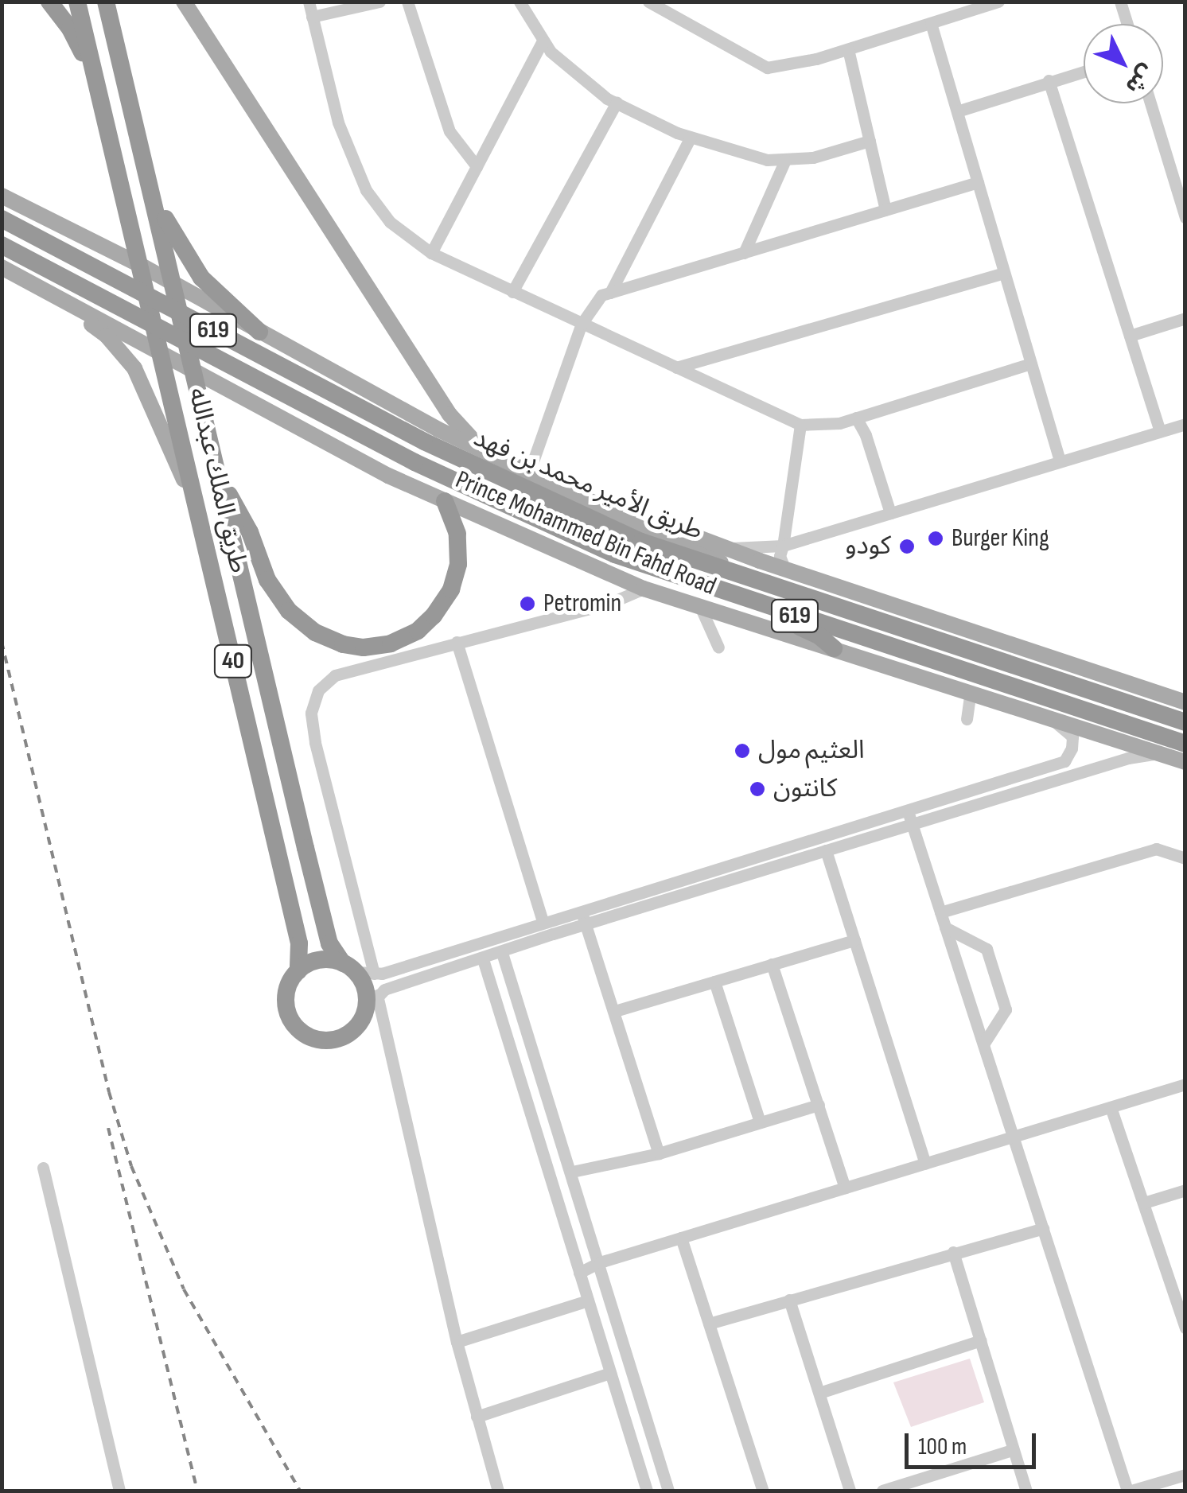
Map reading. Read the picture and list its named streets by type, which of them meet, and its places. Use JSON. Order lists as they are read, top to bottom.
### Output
{
  "streets": {
    "highway": [
      "619",
      "طريق الملك عبدالله",
      "طريق الأمير محمد بن فهد",
      "40"
    ],
    "main road": ["Prince Mohammed Bin Fahd Road"]
  },
  "crossings": [
    ["طريق الملك عبدالله", "Prince Mohammed Bin Fahd Road"]
  ],
  "places": [
    "Burger King",
    "كودو",
    "Petromin",
    "العثيم مول",
    "كانتون"
  ],
  "scale_bar": "100 m",
  "north": "bottom right"
}
